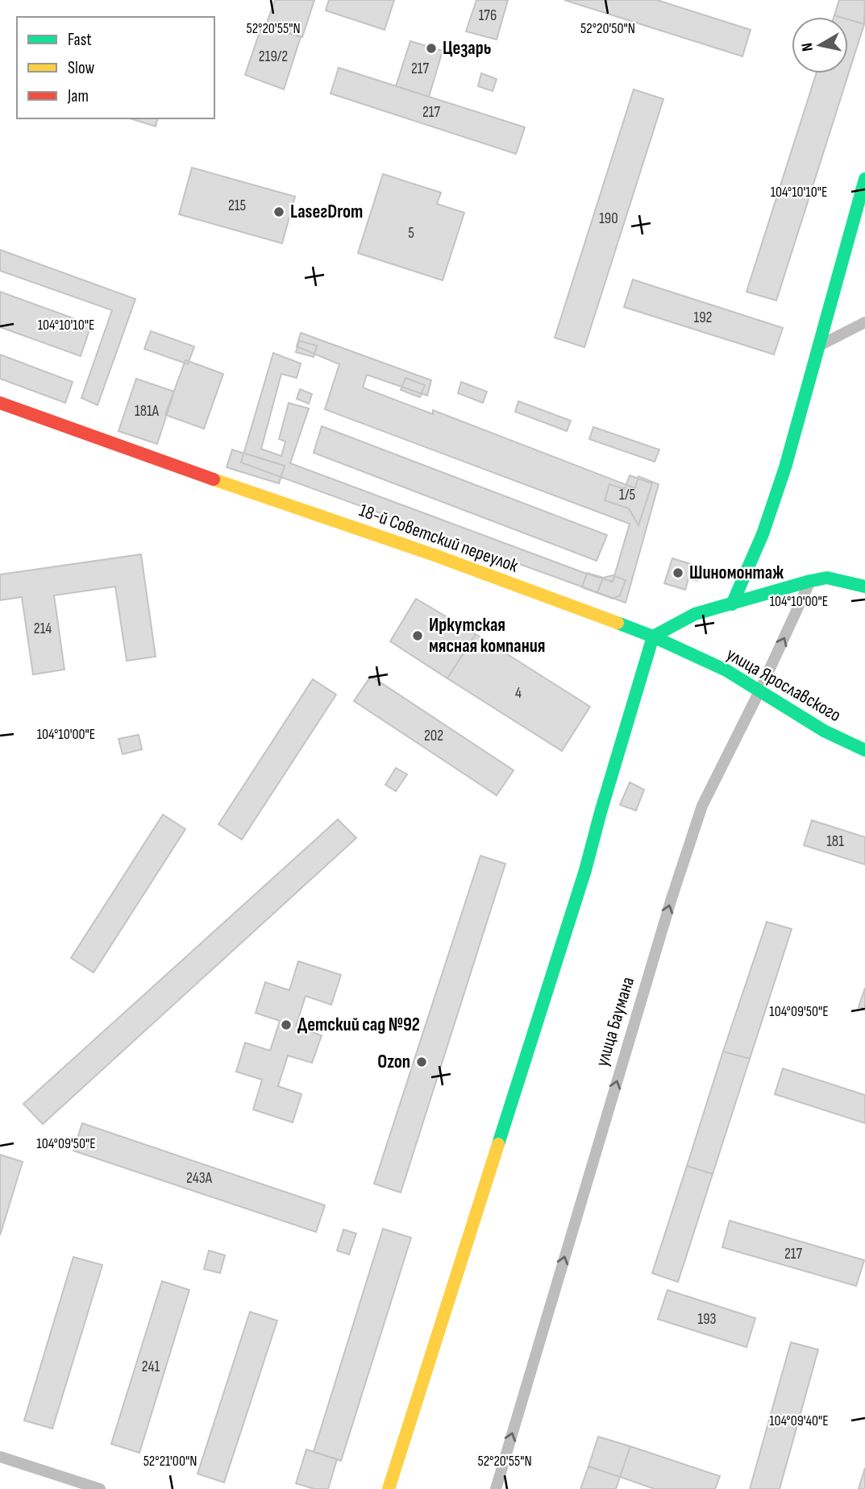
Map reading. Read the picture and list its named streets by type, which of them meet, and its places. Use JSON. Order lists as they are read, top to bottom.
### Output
{
  "streets": {
    "street": ["18-й Советский переулок", "улица Ярославского", "улица Баумана"]
  },
  "crossings": [
    ["18-й Советский переулок", "улица Ярославского"],
    ["улица Ярославского", "улица Баумана"]
  ],
  "places": [
    "Цезарь",
    "LaseгDrom",
    "Шиномонтаж",
    "Иркутская мясная компания",
    "Детский сад №92",
    "Ozon"
  ],
  "house_numbers": [
    "176",
    "219/2",
    "217",
    "217",
    "215",
    "190",
    "5",
    "192",
    "181А",
    "1/5",
    "214",
    "4",
    "202",
    "181",
    "243А",
    "217",
    "193",
    "241"
  ],
  "legend": ["Fast", "Slow", "Jam"],
  "north": "left",
  "coordinates": [
    "52°20'55\"N",
    "52°20'50\"N",
    "104°10'10\"E",
    "104°10'00\"E",
    "104°09'50\"E",
    "104°09'40\"E",
    "52°21'00\"N"
  ]
}
